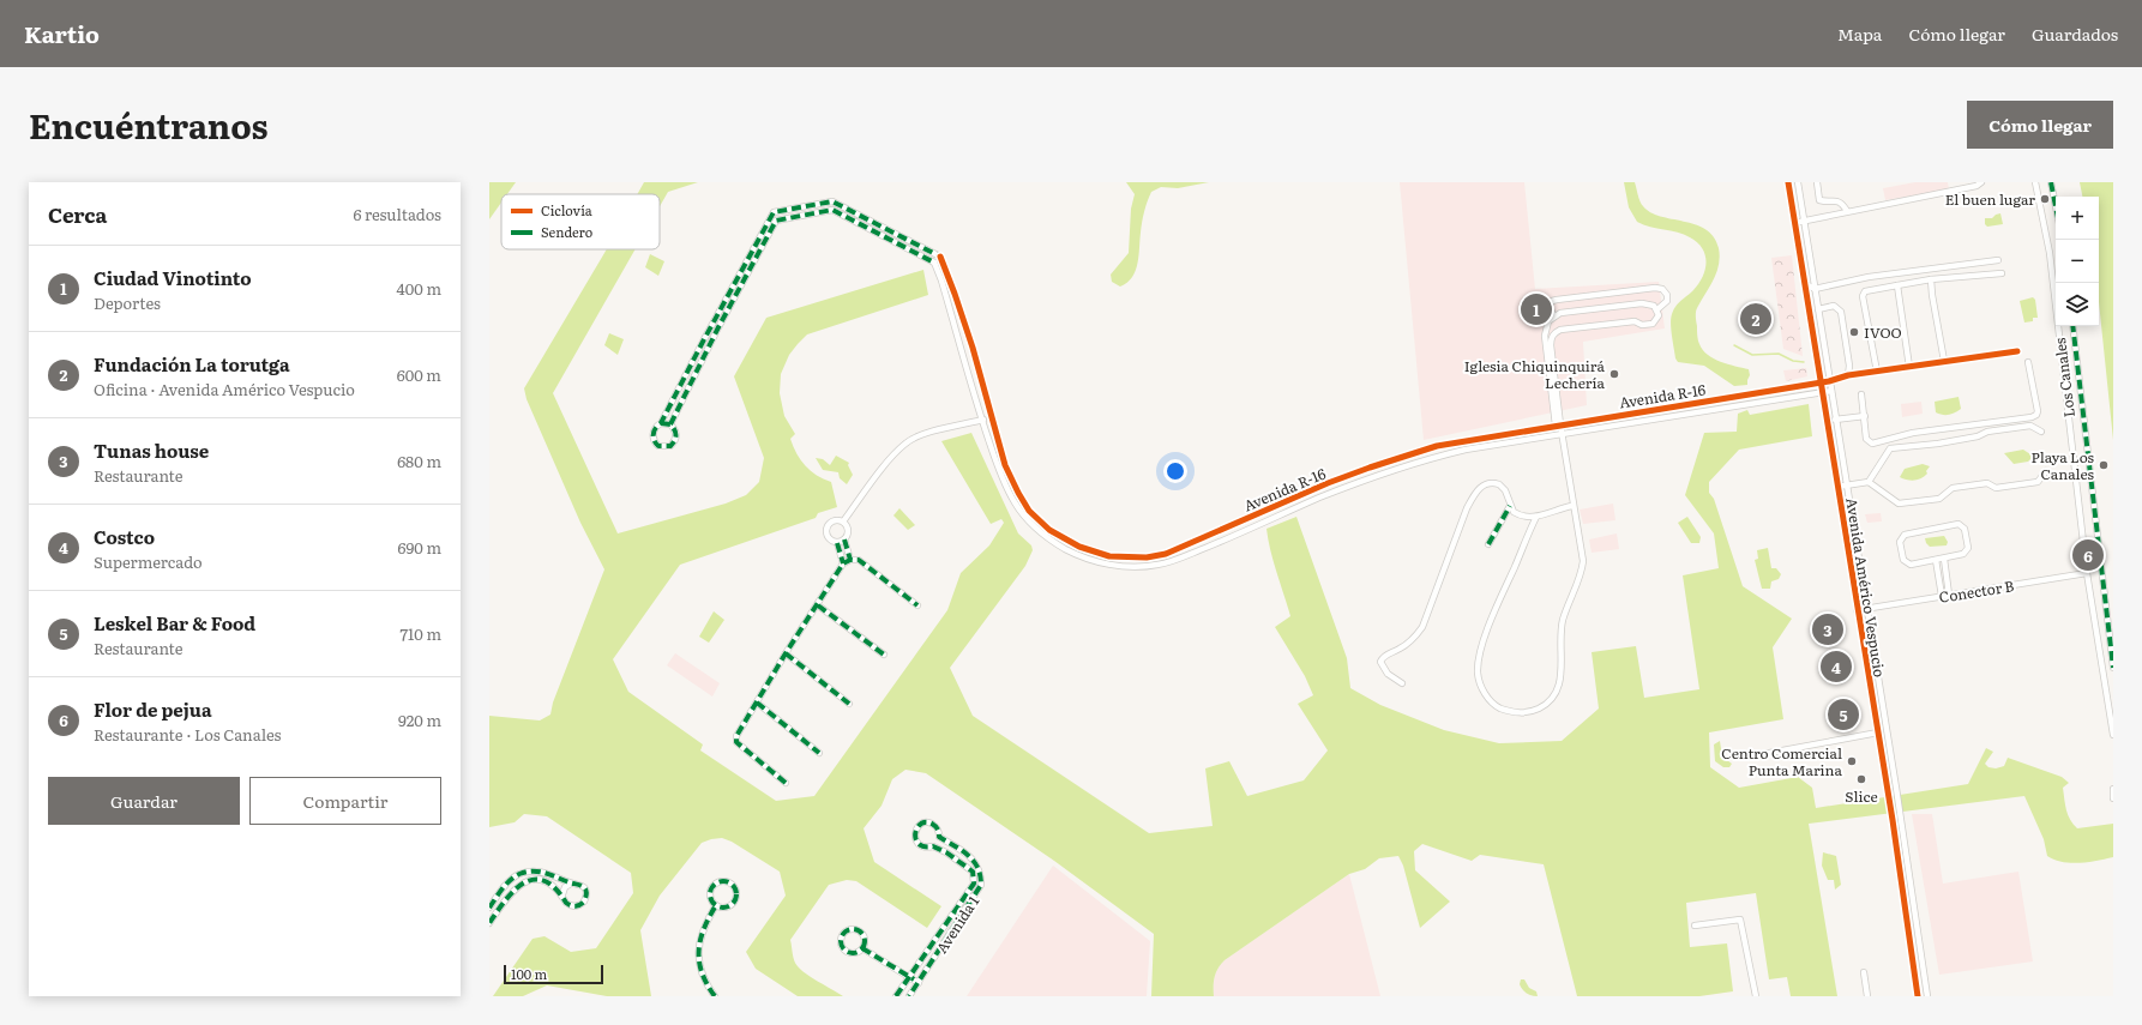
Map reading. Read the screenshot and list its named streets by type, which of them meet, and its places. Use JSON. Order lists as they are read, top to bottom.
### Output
{
  "streets": {
    "street": [
      "Los Canales",
      "Avenida R-16",
      "Avenida Américo Vespucio",
      "Conector B",
      "Avenida 1"
    ]
  },
  "crossings": [
    ["Los Canales", "Conector B"],
    ["Avenida R-16", "Avenida Américo Vespucio"],
    ["Avenida Américo Vespucio", "Conector B"]
  ],
  "places": [
    "El buen lugar",
    "IVOO",
    "Iglesia Chiquinquirá Lechería",
    "Playa Los Canales",
    "Centro Comercial Punta Marina",
    "Slice"
  ],
  "legend": ["Ciclovía", "Sendero"],
  "scale_bar": "100 m",
  "page": {
    "header": "Kartio",
    "nav": ["Mapa", "Cómo llegar", "Guardados"],
    "title": "Encuéntranos",
    "buttons": [
      "Cómo llegar",
      ["Guardar", "Compartir"]
    ],
    "heading": ["Cerca", "6 resultados"],
    "map_buttons": ["+", "−"],
    "list": [
      {
        "mark": "1",
        "name": "Ciudad Vinotinto",
        "note": "Deportes",
        "value": "400 m"
      },
      {
        "mark": "2",
        "name": "Fundación La torutga",
        "note": "Oficina · Avenida Américo Vespucio",
        "value": "600 m"
      },
      {
        "mark": "3",
        "name": "Tunas house",
        "note": "Restaurante",
        "value": "680 m"
      },
      {
        "mark": "4",
        "name": "Costco",
        "note": "Supermercado",
        "value": "690 m"
      },
      {
        "mark": "5",
        "name": "Leskel Bar & Food",
        "note": "Restaurante",
        "value": "710 m"
      },
      {
        "mark": "6",
        "name": "Flor de pejua",
        "note": "Restaurante · Los Canales",
        "value": "920 m"
      }
    ],
    "pins": [
      "1",
      "2",
      "6",
      "3",
      "4",
      "5"
    ],
    "scale": "100 m"
  }
}
